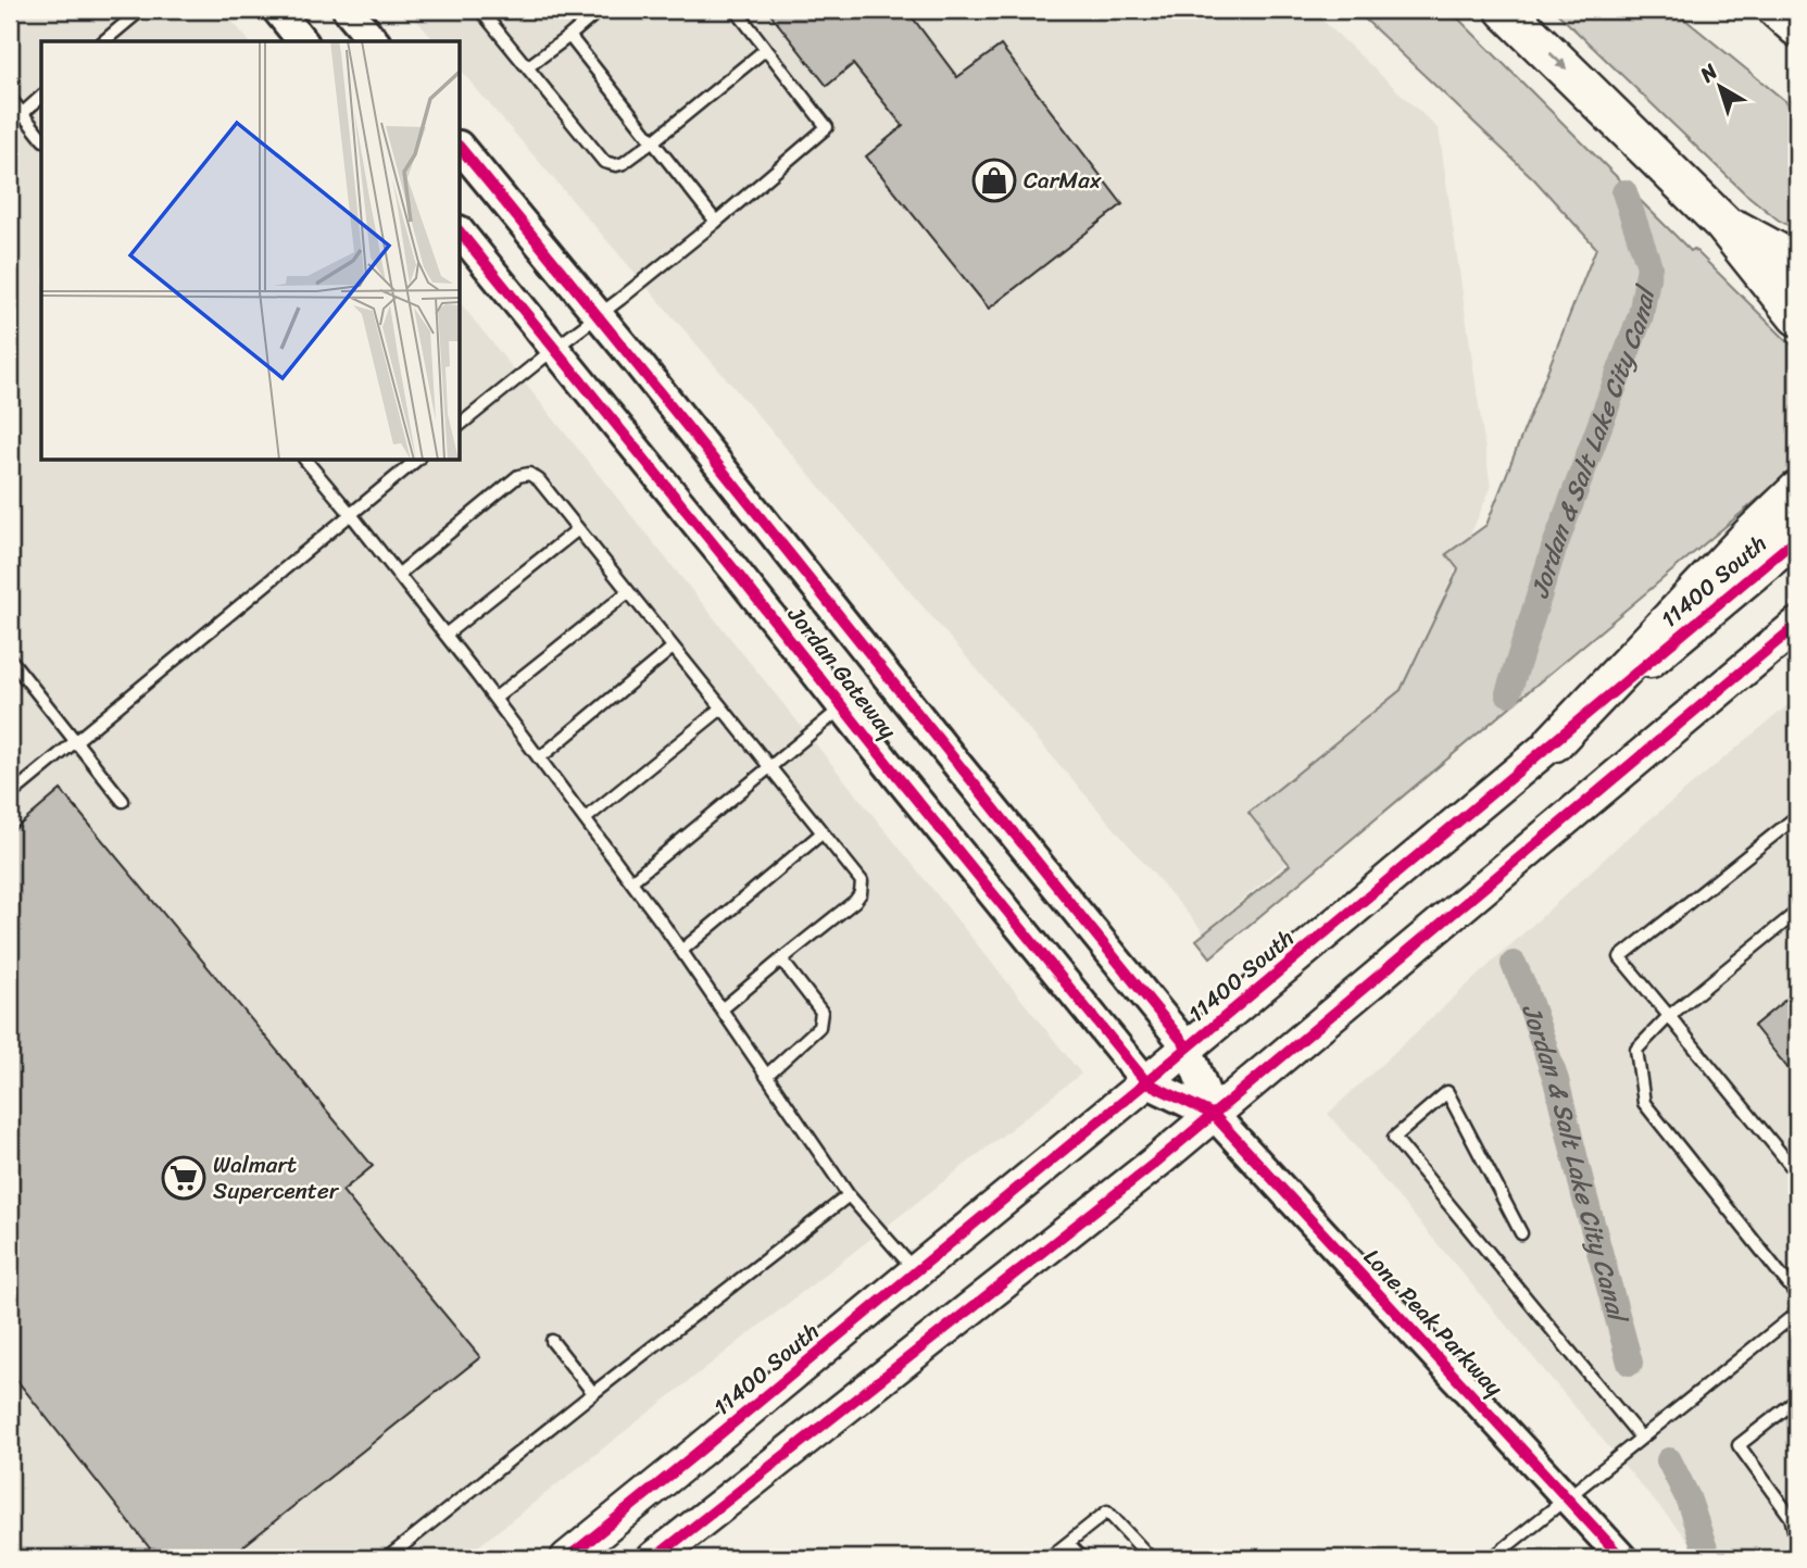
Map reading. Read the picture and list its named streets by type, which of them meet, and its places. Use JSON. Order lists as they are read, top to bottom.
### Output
{
  "streets": {
    "main road": ["11400 South", "Jordan Gateway", "Lone Peak Parkway"]
  },
  "crossings": [
    ["11400 South", "Jordan Gateway"],
    ["Jordan Gateway", "Lone Peak Parkway"]
  ],
  "water": ["Jordan & Salt Lake City Canal"],
  "places": {
    "shop": ["CarMax"],
    "supermarket": ["Walmart Supercenter"]
  },
  "north": "top left"
}
